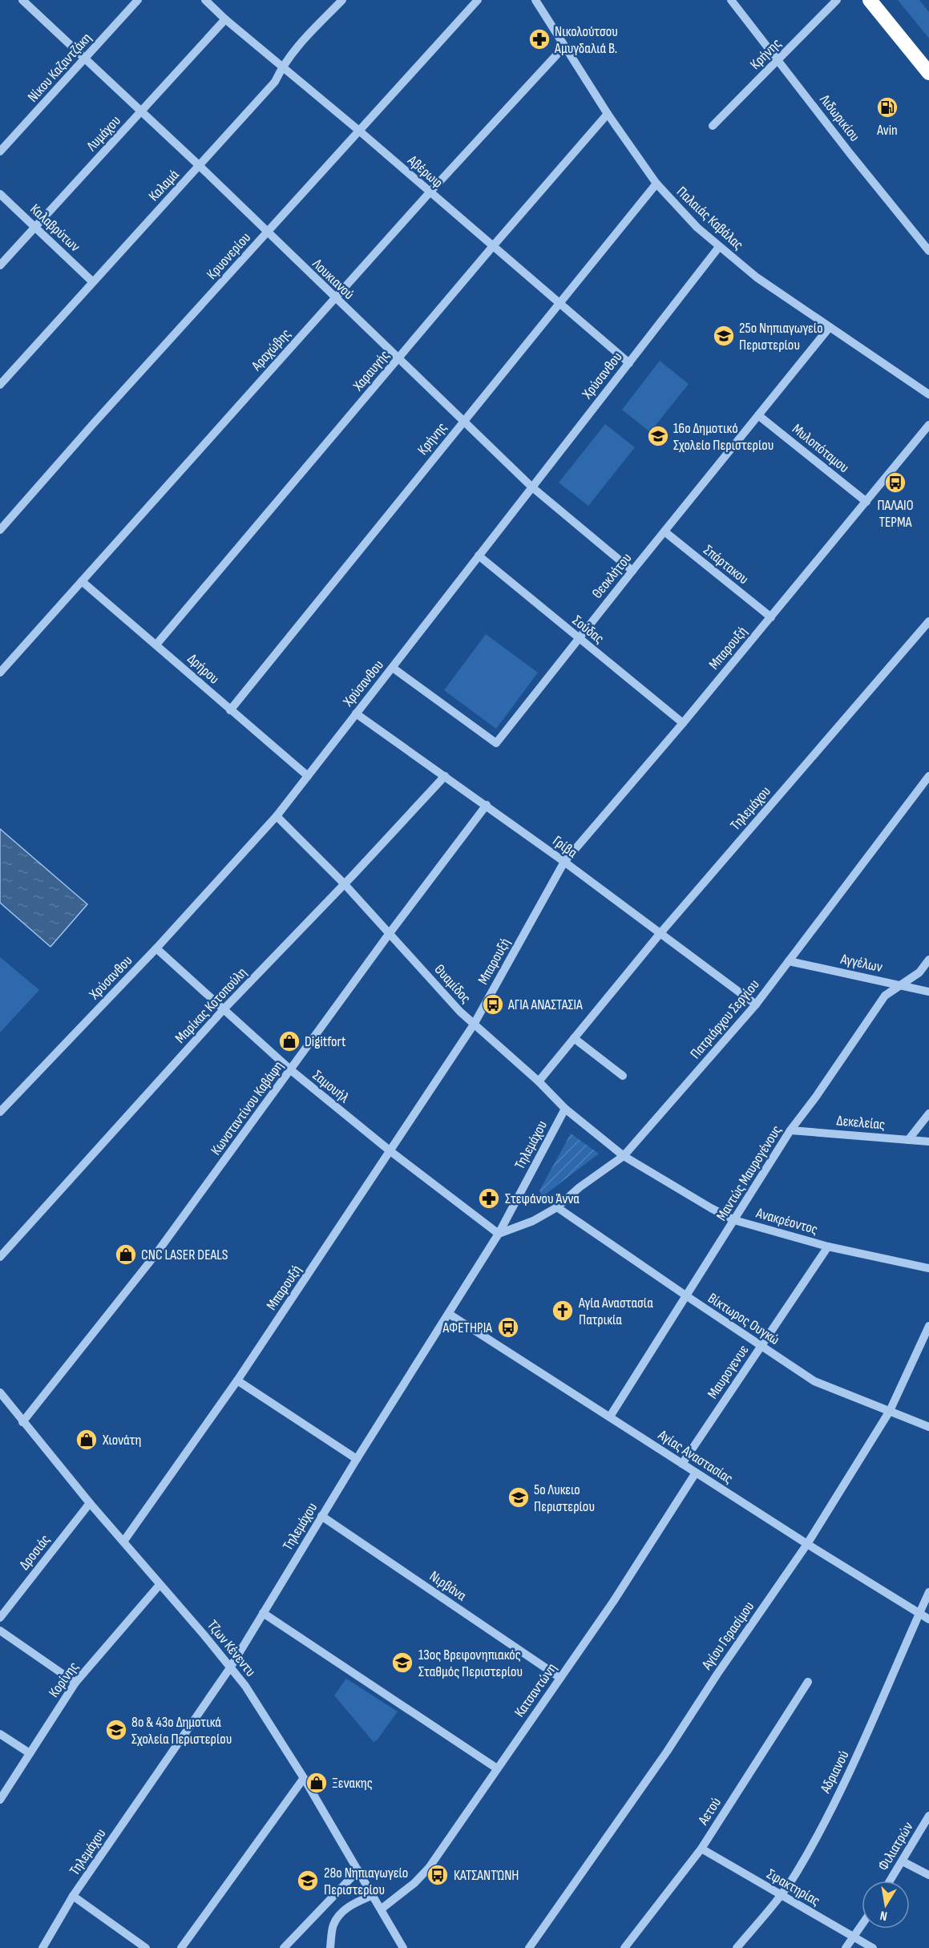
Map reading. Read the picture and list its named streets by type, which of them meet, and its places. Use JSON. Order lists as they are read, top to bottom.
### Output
{
  "streets": {
    "street": [
      "Κρήνης",
      "Νίκου Καζαντζάκη",
      "Λιδωρικίου",
      "Λυμάχου",
      "Αβέρωφ",
      "Καλαμά",
      "Παλαιάς Καβάλας",
      "Καλαβρύτων",
      "Κρυονερίου",
      "Λουκιανού",
      "Αραχώβης",
      "Χαραυγής",
      "Χρύσανθου",
      "Μυλοπόταμου",
      "Σπάρτακου",
      "Θεοκλήτου",
      "Σούδας",
      "Μπαρουξή",
      "Δρήρου",
      "Τηλεμάχου",
      "Γρίβα",
      "Αγγέλων",
      "Θυαμίδος",
      "Μαρίκας Κοτοπούλη",
      "Πατριάρχου Σεργίου",
      "Σαμουήλ",
      "Κωνσταντίνου Καβάφη",
      "Δεκελείας",
      "Μαντώς Μαυρογένους",
      "Ανακρέοντος",
      "Βίκτωρος Ουγκώ",
      "Μαυρογενυε",
      "Αγίας Αναστασίας",
      "Δροσιάς",
      "Νιρβάνα",
      "Αγίου Γερασίμου",
      "Τζων Κένεντυ",
      "Κορίνης",
      "Κατσαντώνη",
      "Αδριανού",
      "Αετού",
      "Φιλιατρών",
      "Σφακτηρίας"
    ]
  },
  "crossings": [
    ["Κρήνης", "Λιδωρικίου"],
    ["Κρήνης", "Αβέρωφ"],
    ["Κρήνης", "Παλαιάς Καβάλας"],
    ["Κρήνης", "Λουκιανού"],
    ["Κρήνης", "Δρήρου"],
    ["Νίκου Καζαντζάκη", "Λουκιανού"],
    ["Λυμάχου", "Αβέρωφ"],
    ["Λυμάχου", "Καλαβρύτων"],
    ["Λυμάχου", "Λουκιανού"],
    ["Αβέρωφ", "Καλαμά"],
    ["Αβέρωφ", "Κρυονερίου"],
    ["Αβέρωφ", "Αραχώβης"],
    ["Αβέρωφ", "Χαραυγής"],
    ["Αβέρωφ", "Χρύσανθου"],
    ["Καλαμά", "Καλαβρύτων"],
    ["Καλαμά", "Λουκιανού"],
    ["Παλαιάς Καβάλας", "Αραχώβης"],
    ["Παλαιάς Καβάλας", "Χαραυγής"],
    ["Παλαιάς Καβάλας", "Χρύσανθου"],
    ["Παλαιάς Καβάλας", "Θεοκλήτου"],
    ["Κρυονερίου", "Λουκιανού"],
    ["Λουκιανού", "Αραχώβης"],
    ["Λουκιανού", "Χαραυγής"],
    ["Λουκιανού", "Χρύσανθου"],
    ["Λουκιανού", "Θεοκλήτου"],
    ["Αραχώβης", "Δρήρου"],
    ["Χαραυγής", "Δρήρου"],
    ["Χρύσανθου", "Θεοκλήτου"],
    ["Χρύσανθου", "Σούδας"],
    ["Χρύσανθου", "Δρήρου"],
    ["Χρύσανθου", "Γρίβα"],
    ["Χρύσανθου", "Θυαμίδος"],
    ["Χρύσανθου", "Σαμουήλ"],
    ["Μυλοπόταμου", "Θεοκλήτου"],
    ["Μυλοπόταμου", "Μπαρουξή"],
    ["Σπάρτακου", "Θεοκλήτου"],
    ["Σπάρτακου", "Μπαρουξή"],
    ["Θεοκλήτου", "Σούδας"],
    ["Σούδας", "Μπαρουξή"],
    ["Μπαρουξή", "Γρίβα"],
    ["Μπαρουξή", "Θυαμίδος"],
    ["Μπαρουξή", "Σαμουήλ"],
    ["Μπαρουξή", "Τζων Κένεντυ"],
    ["Τηλεμάχου", "Γρίβα"],
    ["Τηλεμάχου", "Θυαμίδος"],
    ["Τηλεμάχου", "Πατριάρχου Σεργίου"],
    ["Τηλεμάχου", "Σαμουήλ"],
    ["Τηλεμάχου", "Αγίας Αναστασίας"],
    ["Τηλεμάχου", "Νιρβάνα"],
    ["Τηλεμάχου", "Τζων Κένεντυ"],
    ["Γρίβα", "Μαρίκας Κοτοπούλη"],
    ["Γρίβα", "Πατριάρχου Σεργίου"],
    ["Γρίβα", "Κωνσταντίνου Καβάφη"],
    ["Αγγέλων", "Πατριάρχου Σεργίου"],
    ["Αγγέλων", "Μαντώς Μαυρογένους"],
    ["Θυαμίδος", "Μαρίκας Κοτοπούλη"],
    ["Θυαμίδος", "Πατριάρχου Σεργίου"],
    ["Θυαμίδος", "Κωνσταντίνου Καβάφη"],
    ["Θυαμίδος", "Ανακρέοντος"],
    ["Μαρίκας Κοτοπούλη", "Σαμουήλ"],
    ["Πατριάρχου Σεργίου", "Σαμουήλ"],
    ["Πατριάρχου Σεργίου", "Ανακρέοντος"],
    ["Πατριάρχου Σεργίου", "Βίκτωρος Ουγκώ"],
    ["Σαμουήλ", "Κωνσταντίνου Καβάφη"],
    ["Κωνσταντίνου Καβάφη", "Τζων Κένεντυ"],
    ["Δεκελείας", "Μαντώς Μαυρογένους"],
    ["Μαντώς Μαυρογένους", "Ανακρέοντος"],
    ["Μαντώς Μαυρογένους", "Βίκτωρος Ουγκώ"],
    ["Μαντώς Μαυρογένους", "Αγίας Αναστασίας"],
    ["Ανακρέοντος", "Μαυρογενυε"],
    ["Βίκτωρος Ουγκώ", "Μαυρογενυε"],
    ["Βίκτωρος Ουγκώ", "Αγίου Γερασίμου"],
    ["Μαυρογενυε", "Αγίας Αναστασίας"],
    ["Αγίας Αναστασίας", "Αγίου Γερασίμου"],
    ["Αγίας Αναστασίας", "Κατσαντώνη"],
    ["Αγίας Αναστασίας", "Αδριανού"],
    ["Δροσιάς", "Τζων Κένεντυ"],
    ["Νιρβάνα", "Κατσαντώνη"],
    ["Τζων Κένεντυ", "Κορίνης"],
    ["Τζων Κένεντυ", "Κατσαντώνη"],
    ["Αδριανού", "Σφακτηρίας"],
    ["Αετού", "Σφακτηρίας"]
  ],
  "places": {
    "pharmacy": ["Νικολούτσου Αμυγδαλιά Β.", "Στεφάνου Άννα"],
    "fuel station": ["Avin"],
    "school or university": [
      "25ο Νηπιαγωγείο Περιστερίου",
      "16ο Δημοτικό Σχολείο Περιστερίου",
      "5ο Λυκειο Περιστερίου",
      "13ος Βρεφονηπιακός Σταθμός Περιστερίου",
      "8ο & 43ο Δημοτικά Σχολεία Περιστερίου",
      "28ο Νηπιαγωγείο Περιστερίου"
    ],
    "bus stop": [
      "ΠΑΛΑΙΟ ΤΕΡΜΑ",
      "ΑΓΙΑ ΑΝΑΣΤΑΣΙΑ",
      "ΑΦΕΤΗΡΙΑ",
      "ΚΑΤΣΑΝΤΏΝΗ"
    ],
    "shop": [
      "Digitfort",
      "CNC LASER DEALS",
      "Χιονάτη",
      "Ξενακης"
    ],
    "church": ["Αγία Αναστασία Πατρικία"]
  },
  "north": "bottom"
}
